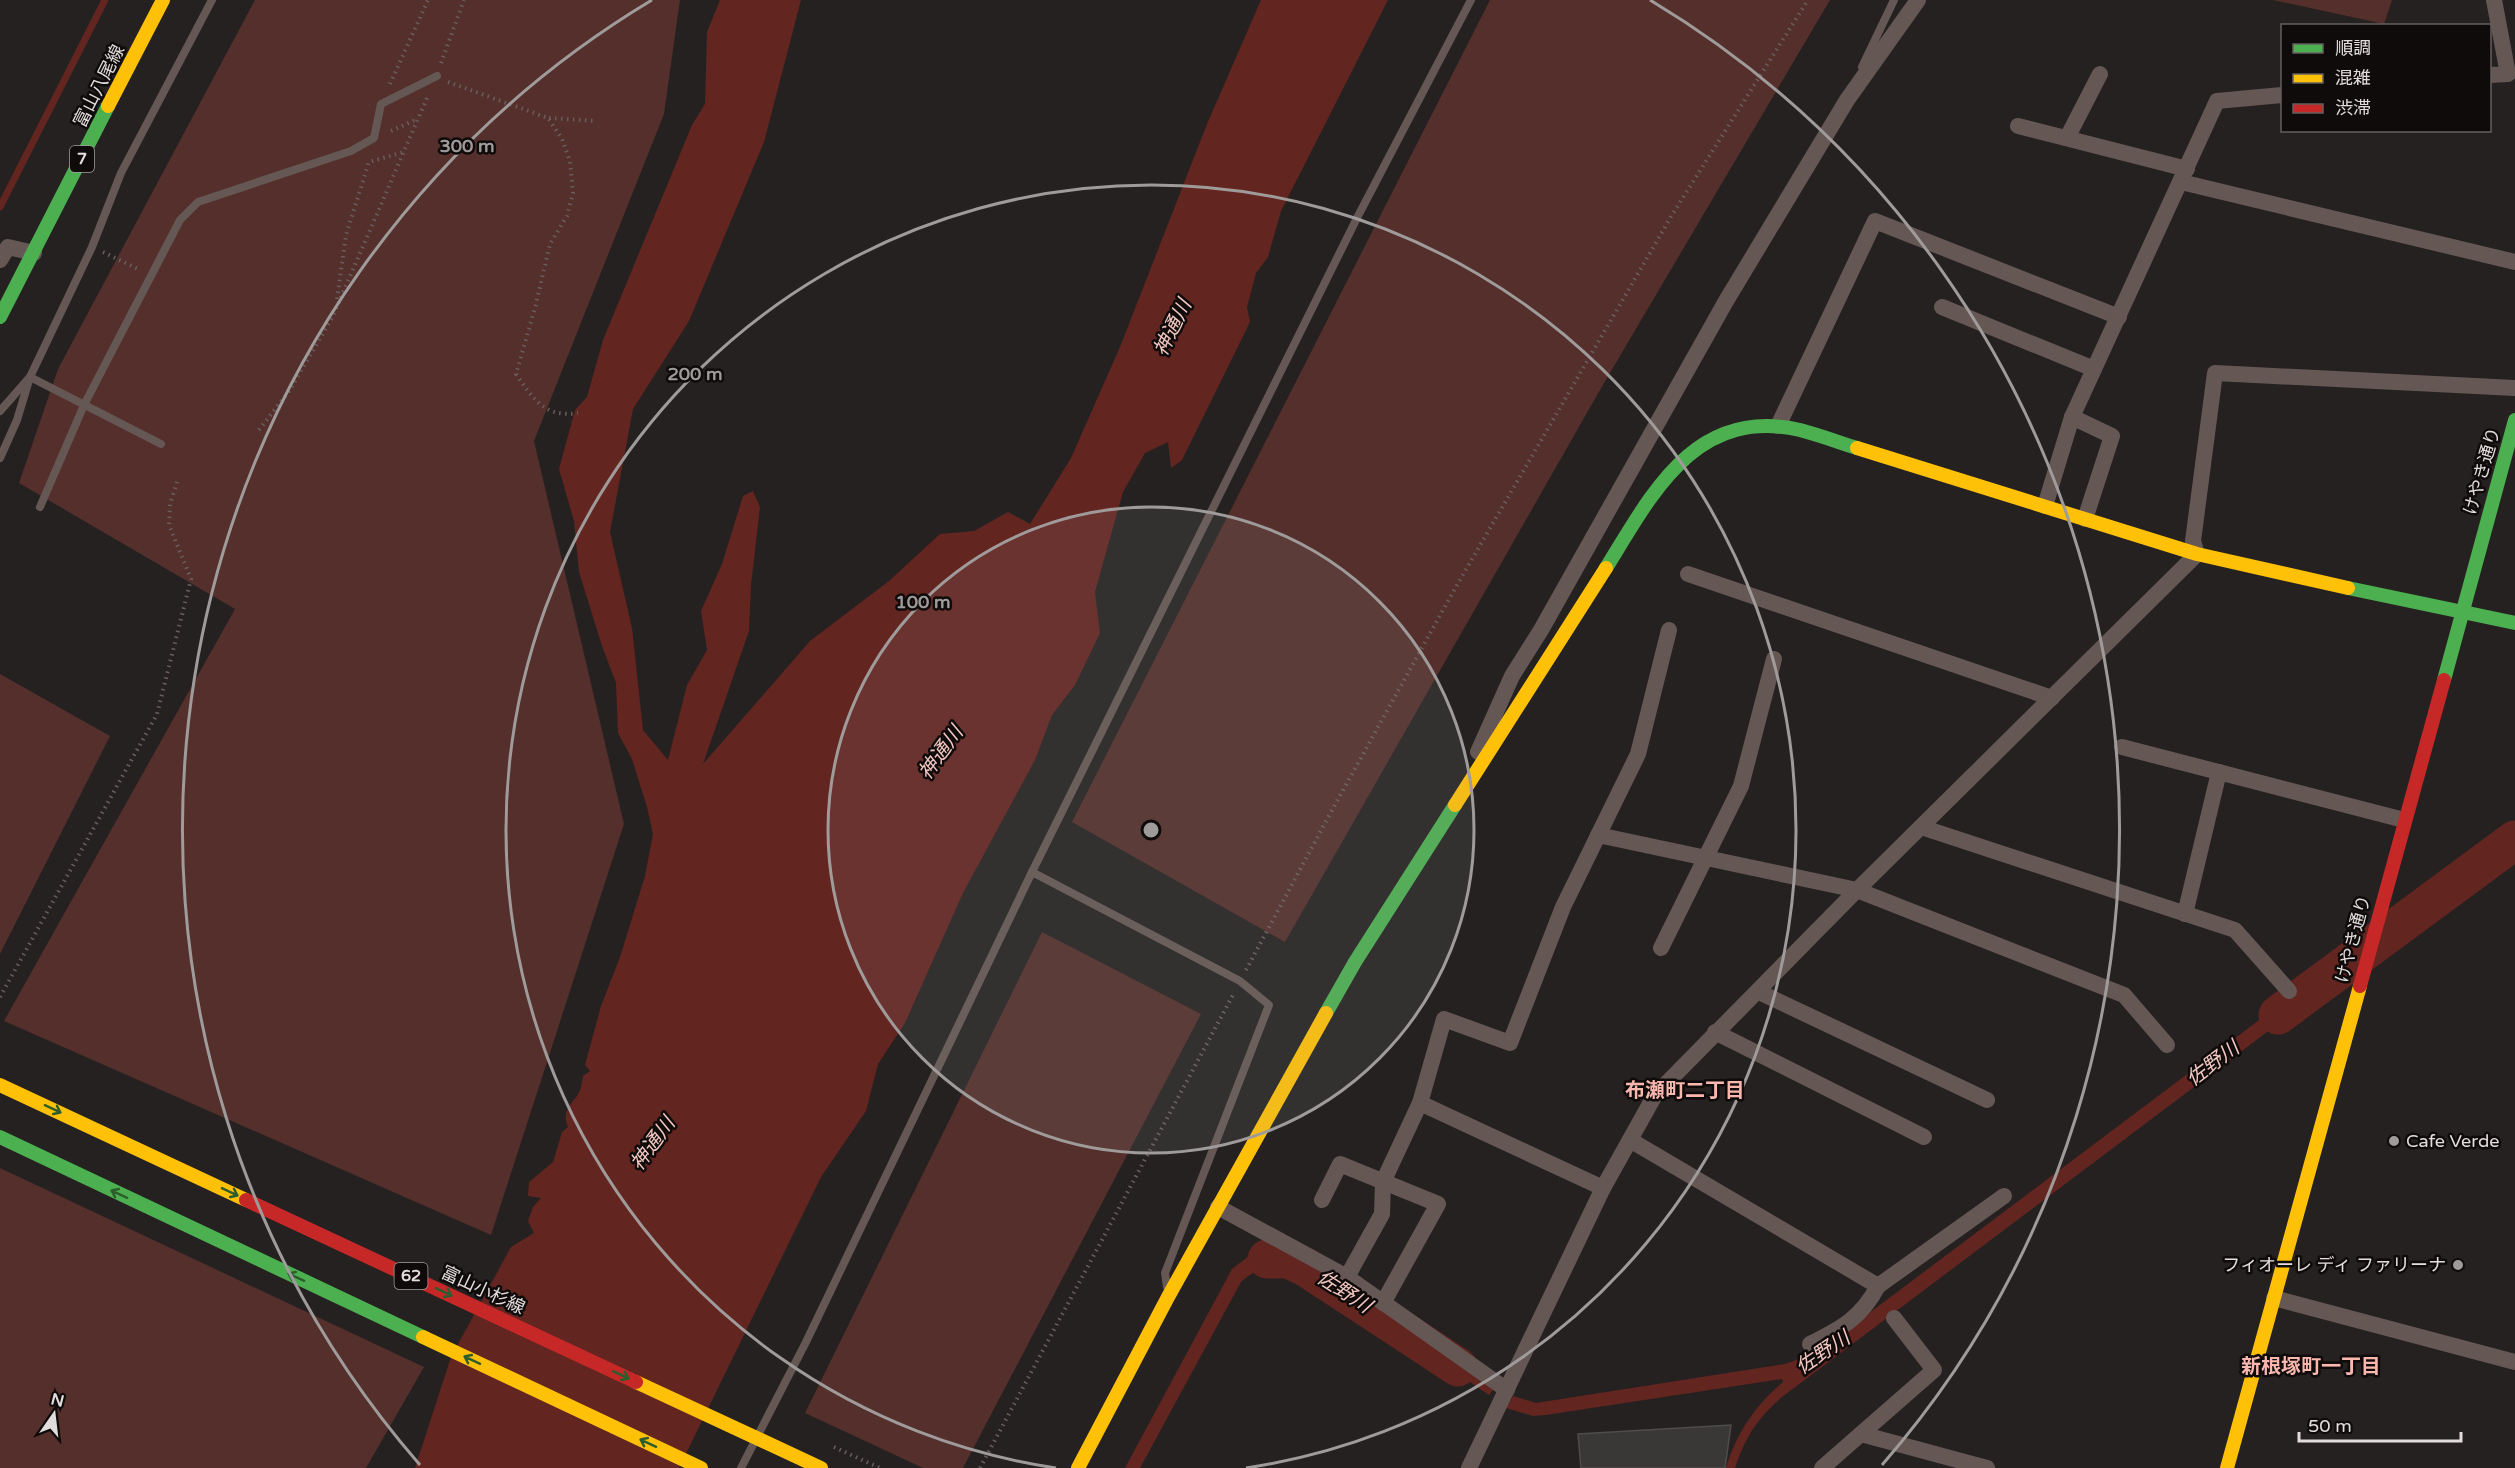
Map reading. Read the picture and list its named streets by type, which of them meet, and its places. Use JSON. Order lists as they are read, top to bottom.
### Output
{
  "streets": {
    "street": [
      "富山八尾線",
      "7",
      "けやき通り",
      "62",
      "富山小杉線"
    ]
  },
  "districts": ["布瀬町二丁目", "新根塚町一丁目"],
  "water": ["神通川", "佐野川"],
  "places": ["Cafe Verde", "フィオーレ ディ ファリーナ"],
  "legend": ["順調", "混雑", "渋滞"],
  "scale_bar": "50 m",
  "north": "top",
  "rings": ["300 m", "200 m", "100 m"]
}
